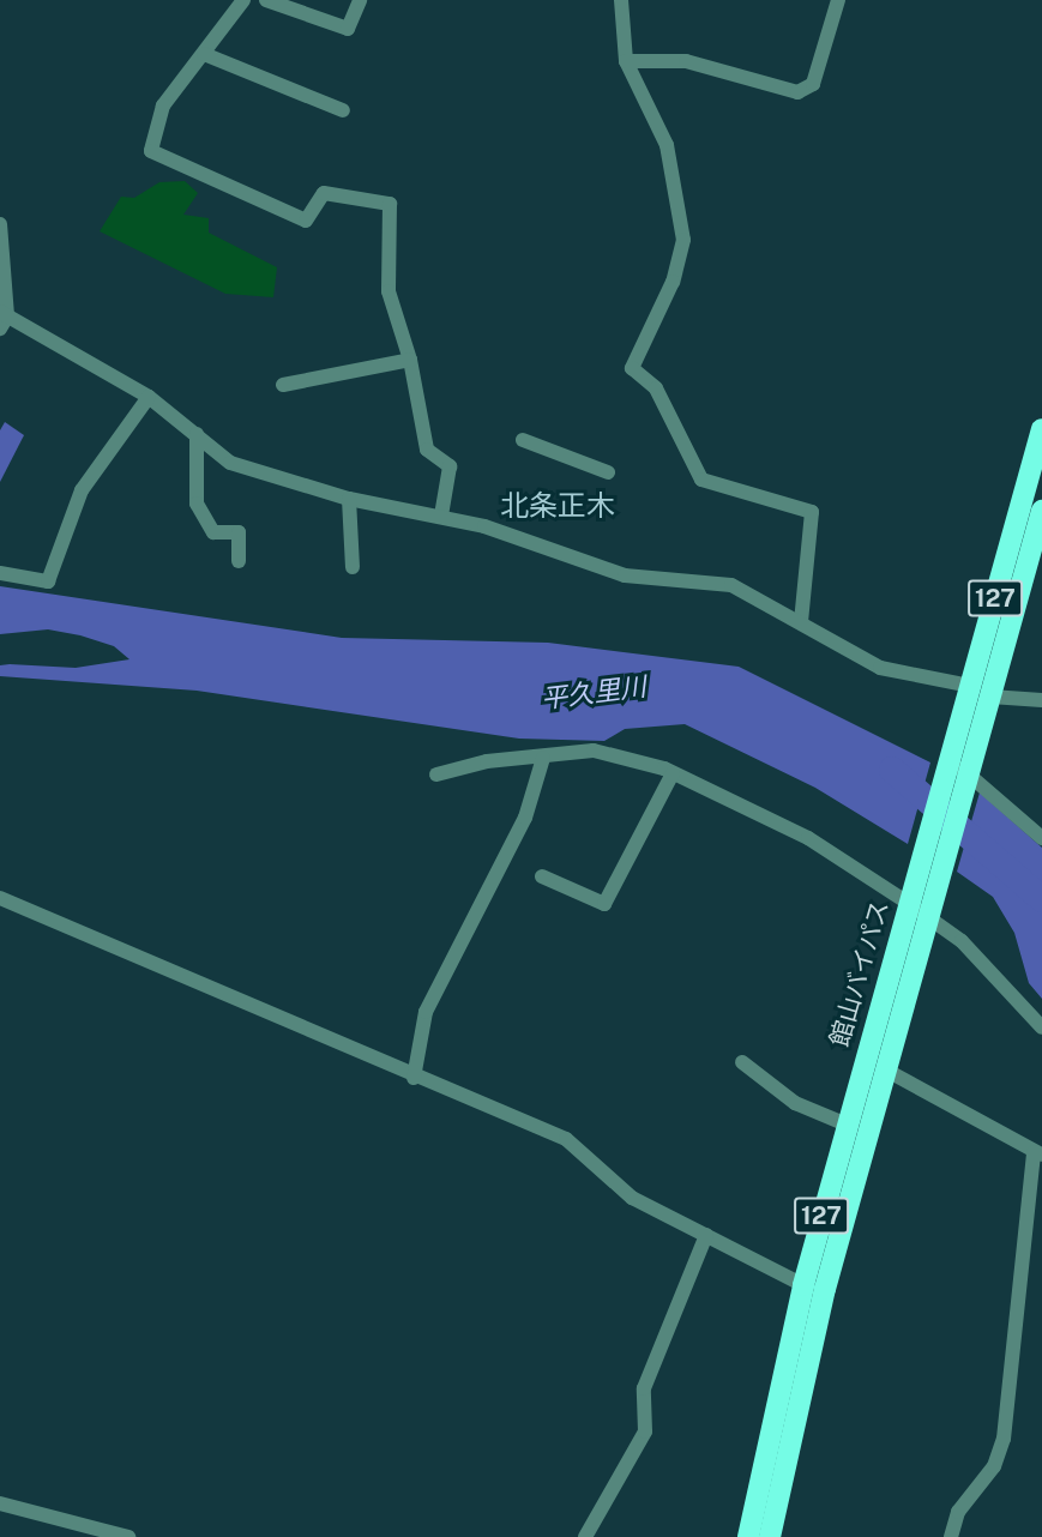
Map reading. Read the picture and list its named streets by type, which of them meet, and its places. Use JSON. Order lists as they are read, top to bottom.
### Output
{
  "streets": {
    "highway": ["127", "館山バイパス"]
  },
  "districts": ["北条正木"],
  "water": ["平久里川"]
}
